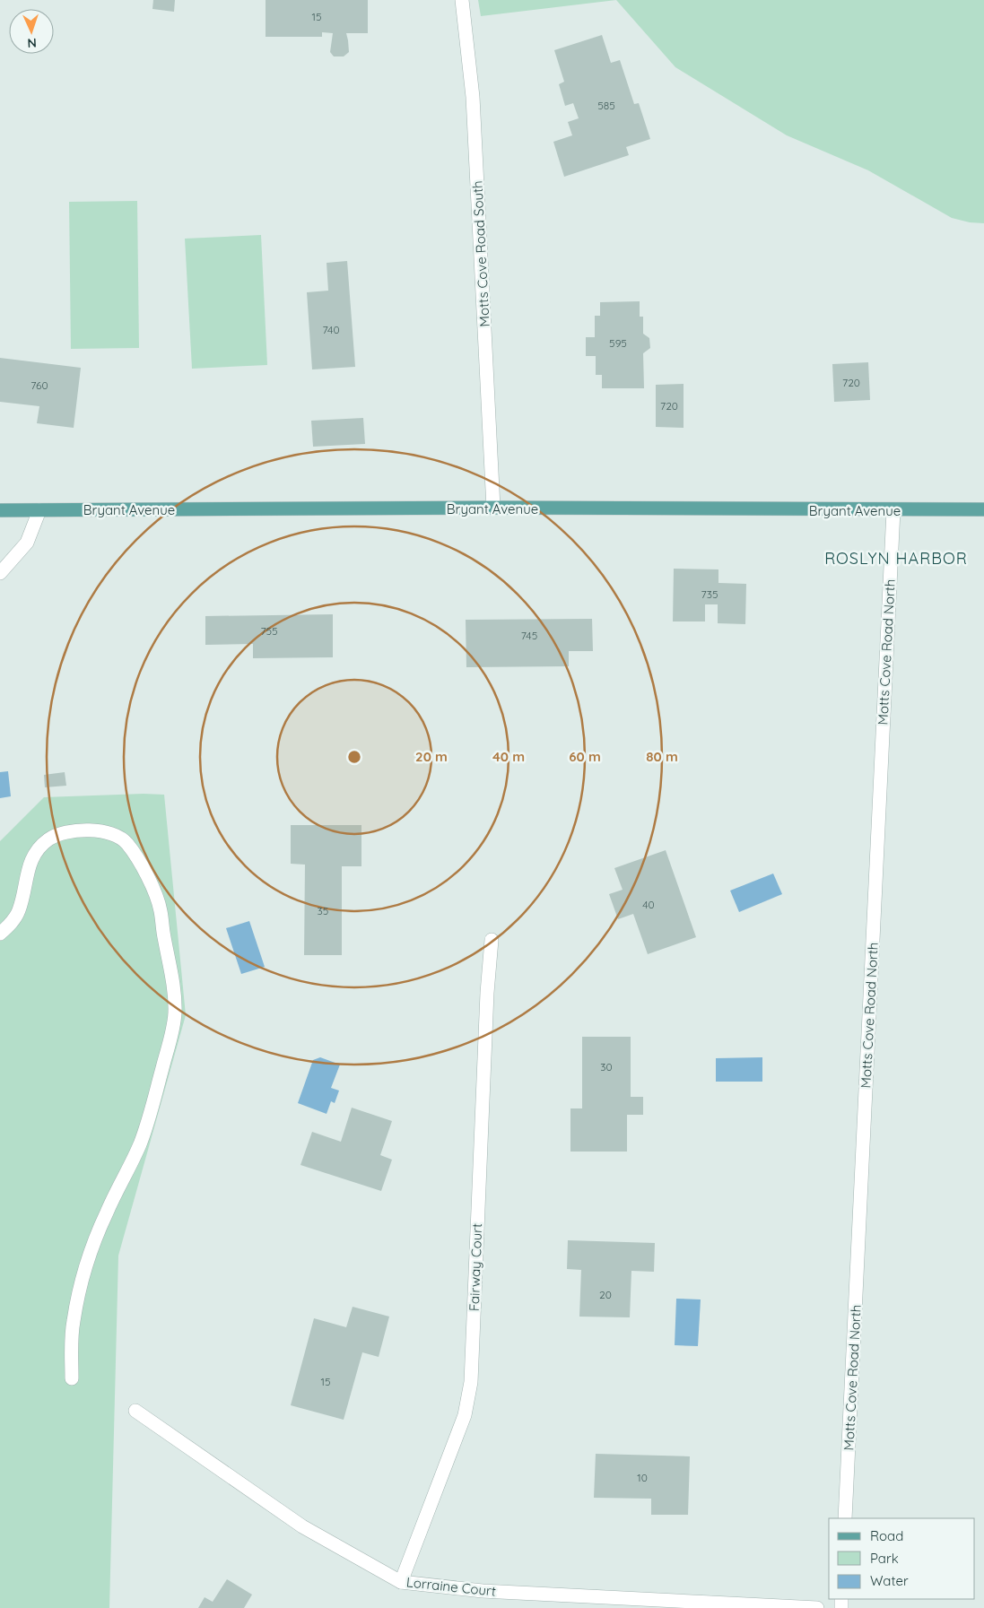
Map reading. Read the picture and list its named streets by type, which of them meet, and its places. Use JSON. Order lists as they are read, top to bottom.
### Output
{
  "streets": {
    "main road": ["Bryant Avenue"],
    "street": [
      "Motts Cove Road South",
      "Motts Cove Road North",
      "Fairway Court",
      "Lorraine Court"
    ]
  },
  "crossings": [
    ["Motts Cove Road South", "Bryant Avenue"],
    ["Bryant Avenue", "Motts Cove Road North"],
    ["Fairway Court", "Lorraine Court"]
  ],
  "districts": ["ROSLYN HARBOR"],
  "house_numbers": [
    "15",
    "585",
    "740",
    "595",
    "720",
    "760",
    "720",
    "735",
    "755",
    "745",
    "40",
    "35",
    "30",
    "20",
    "15",
    "10"
  ],
  "legend": ["Road", "Park", "Water"],
  "north": "bottom",
  "rings": [
    "20 m",
    "40 m",
    "60 m",
    "80 m"
  ]
}
